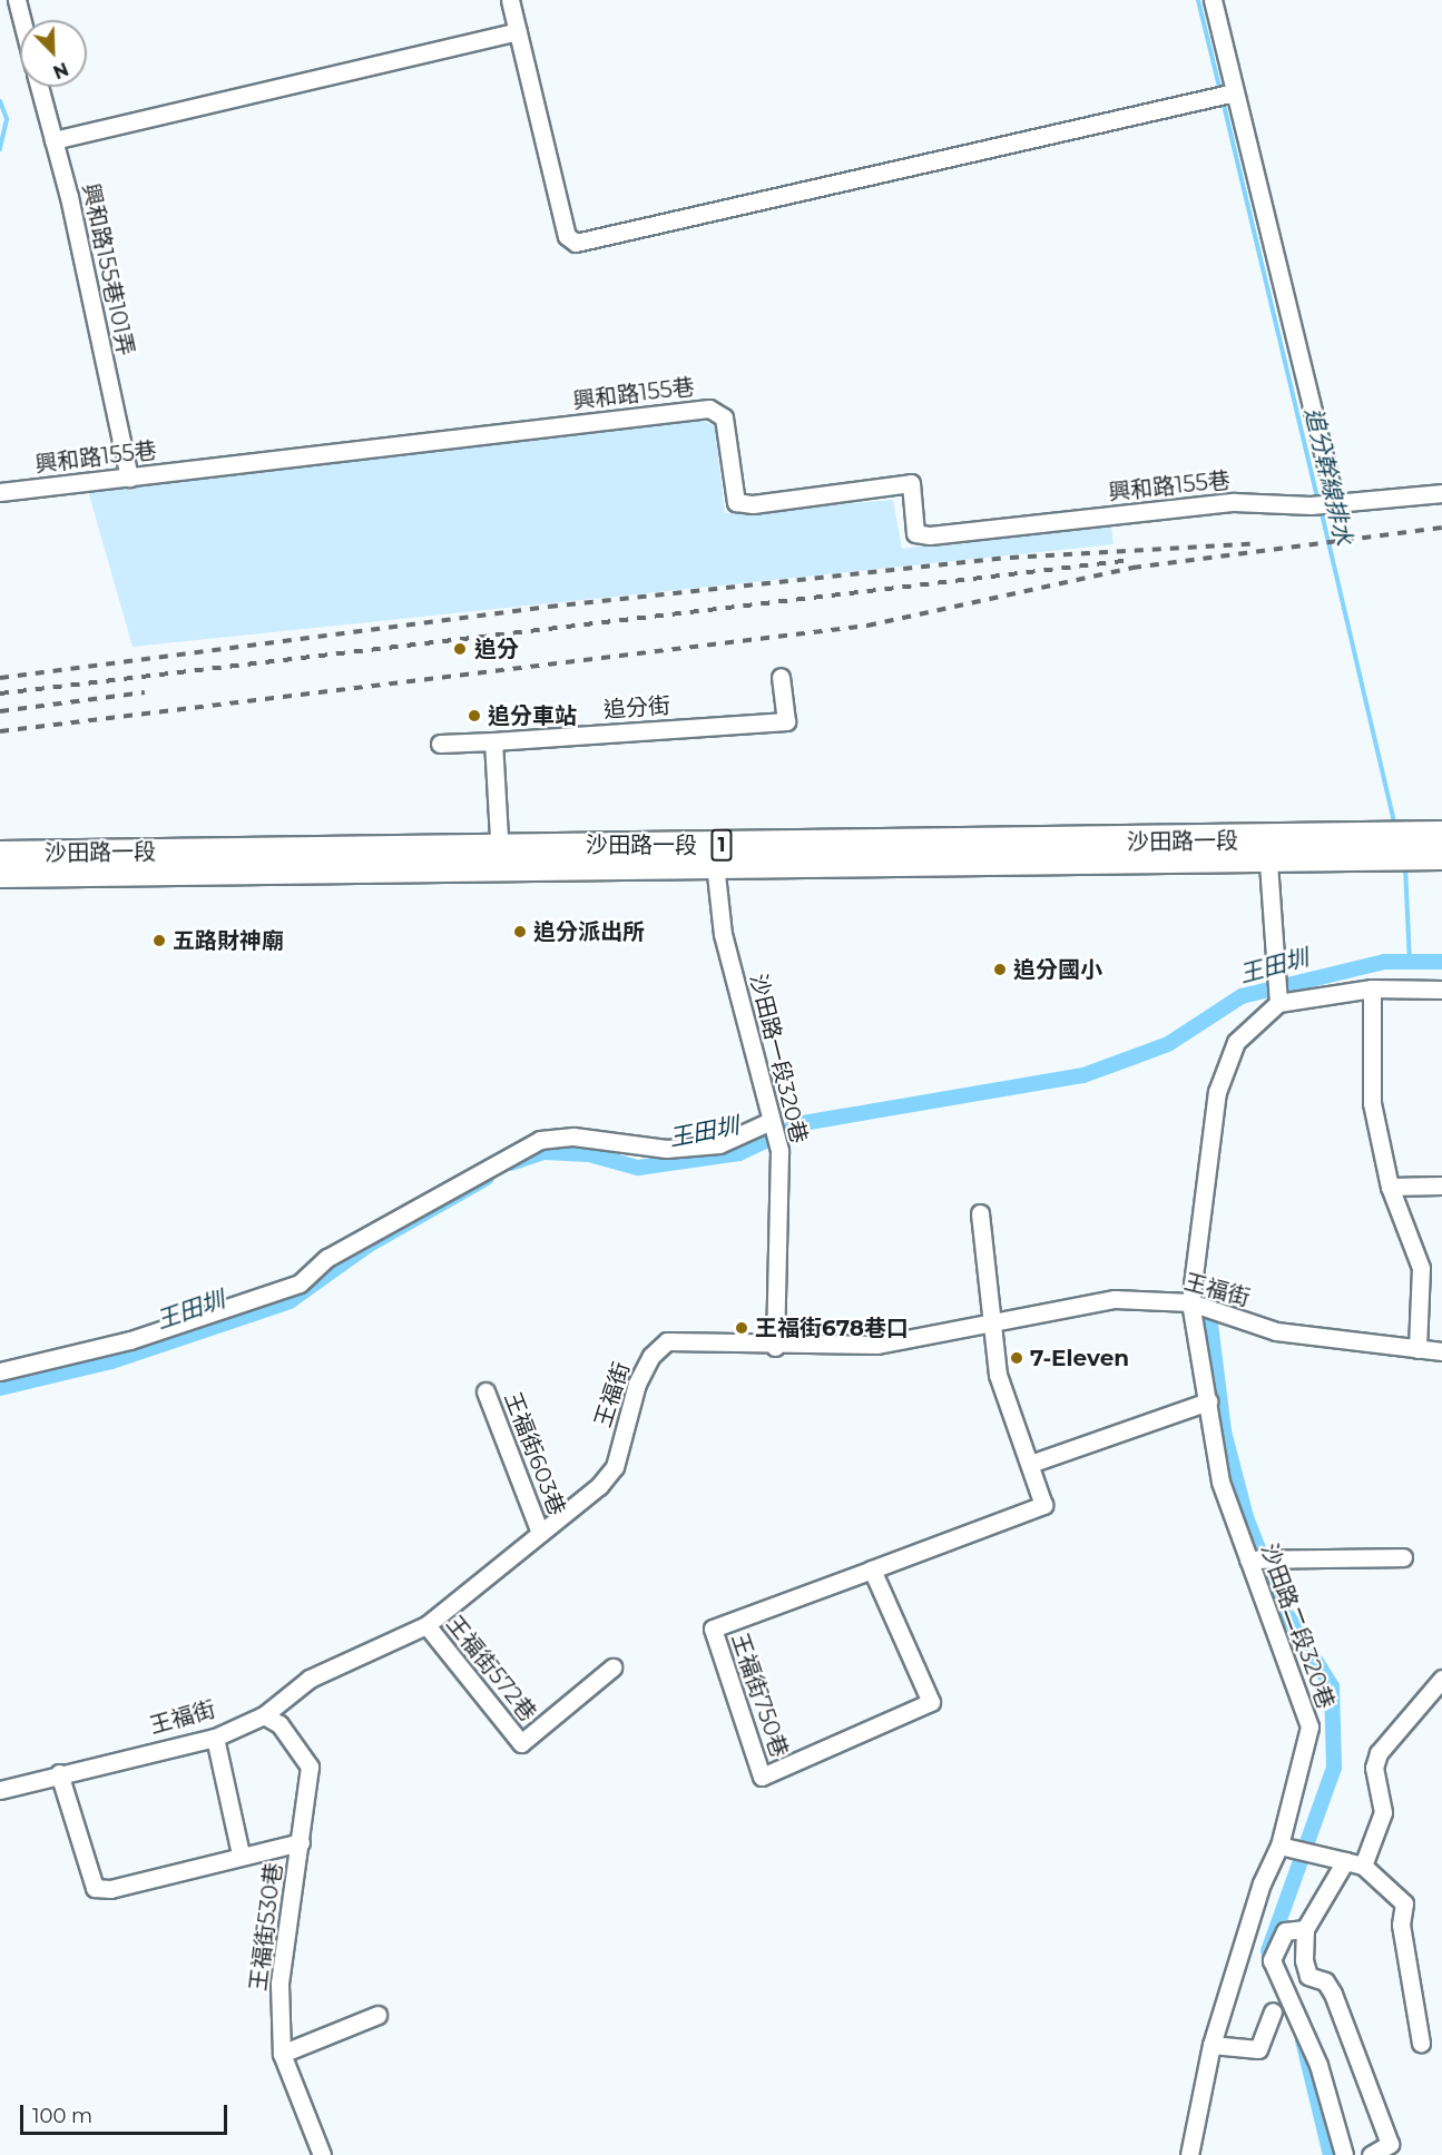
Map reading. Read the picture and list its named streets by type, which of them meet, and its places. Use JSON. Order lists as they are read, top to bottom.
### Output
{
  "streets": {
    "main road": ["沙田路一段", "1"],
    "street": [
      "興和路155巷101弄",
      "興和路155巷",
      "追分街",
      "沙田路一段320巷",
      "王福街",
      "王福街603巷",
      "沙田路二段320巷",
      "王福街572巷",
      "王福街750巷",
      "王福街530巷"
    ]
  },
  "crossings": [
    ["興和路155巷101弄", "興和路155巷"],
    ["沙田路一段", "沙田路一段320巷"],
    ["沙田路一段320巷", "王福街"],
    ["王福街", "王福街603巷"],
    ["王福街", "沙田路二段320巷"],
    ["王福街", "王福街572巷"],
    ["王福街", "王福街750巷"],
    ["王福街", "王福街530巷"]
  ],
  "water": ["追分幹線排水", "王田圳"],
  "places": [
    "追分",
    "追分車站",
    "追分派出所",
    "五路財神廟",
    "追分國小",
    "王福街678巷口",
    "7-Eleven"
  ],
  "scale_bar": "100 m",
  "north": "bottom right"
}
